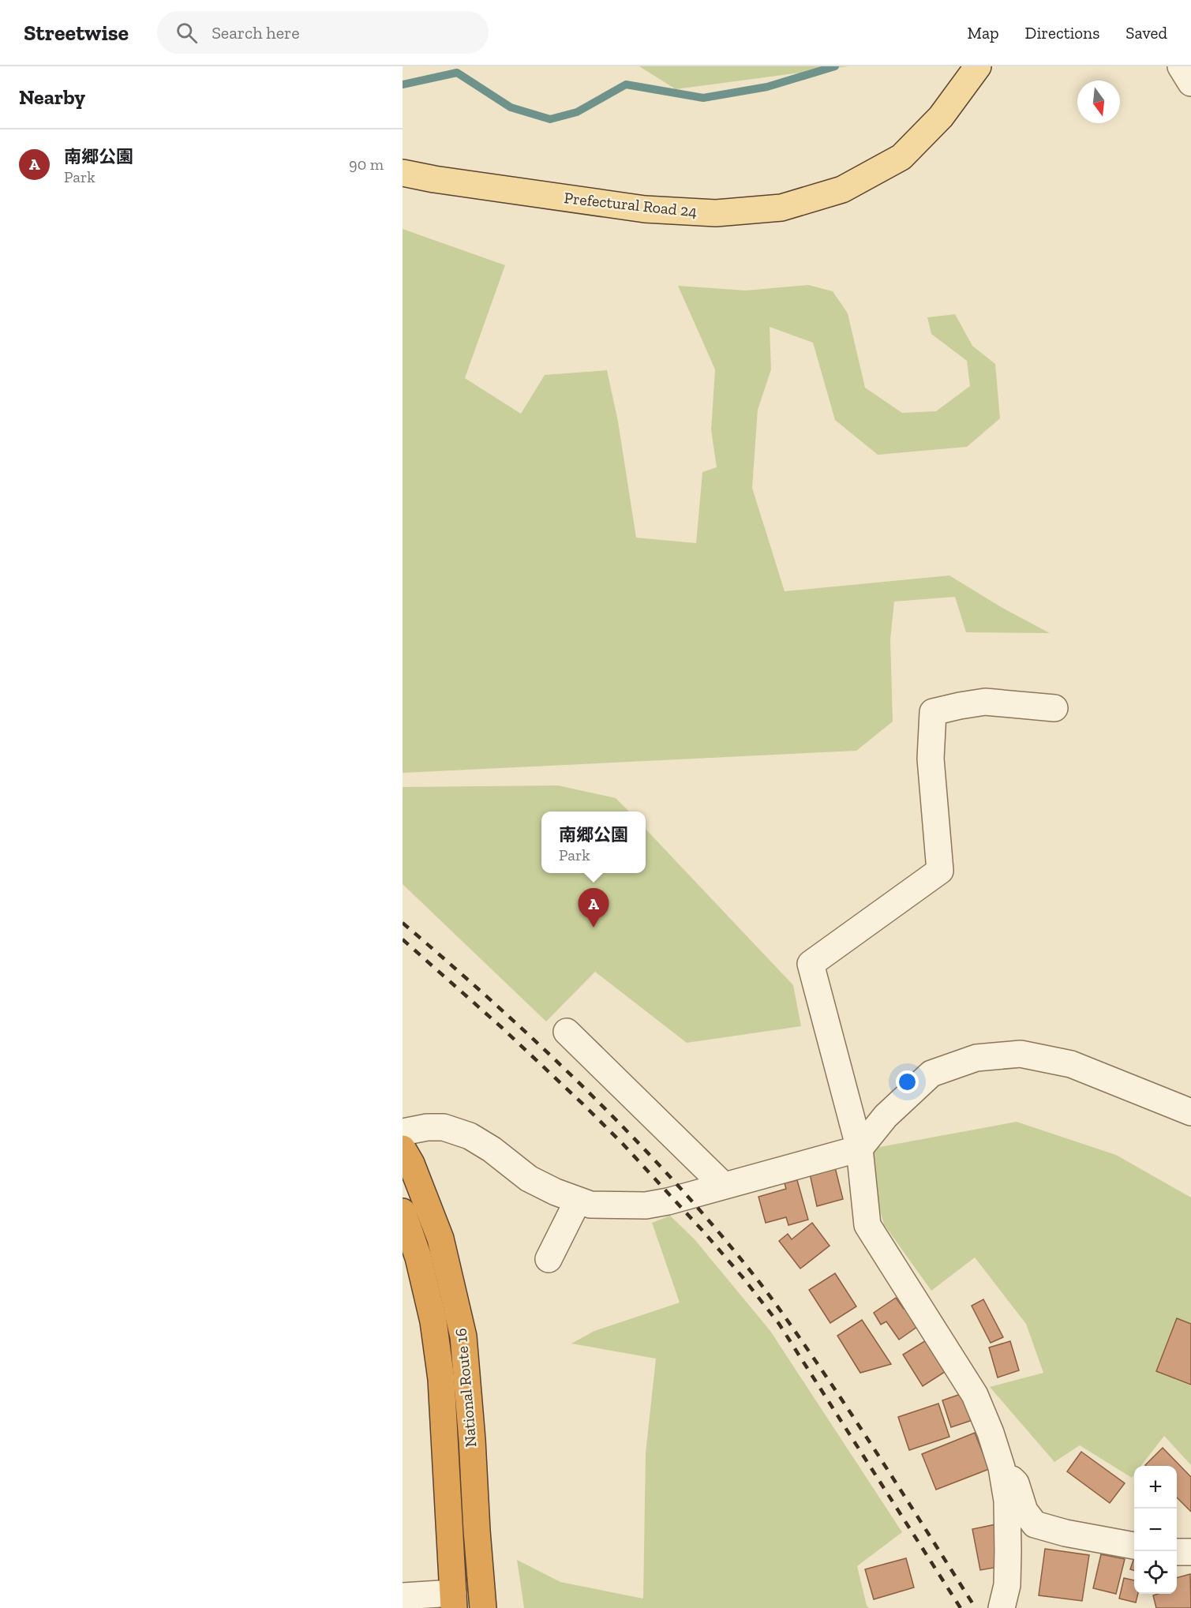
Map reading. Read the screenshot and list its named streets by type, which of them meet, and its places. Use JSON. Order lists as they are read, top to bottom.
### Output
{
  "streets": {
    "highway": ["National Route 16"],
    "main road": ["Prefectural Road 24"]
  },
  "north": "bottom",
  "page": {
    "header": "Streetwise",
    "search": "Search here",
    "nav": ["Map", "Directions", "Saved"],
    "heading": "Nearby",
    "list": [
      {
        "mark": "A",
        "name": "南郷公園",
        "note": "Park",
        "value": "90 m"
      }
    ],
    "popup": ["南郷公園", "Park"],
    "pins": "A",
    "map_buttons": ["+", "−"]
  }
}
